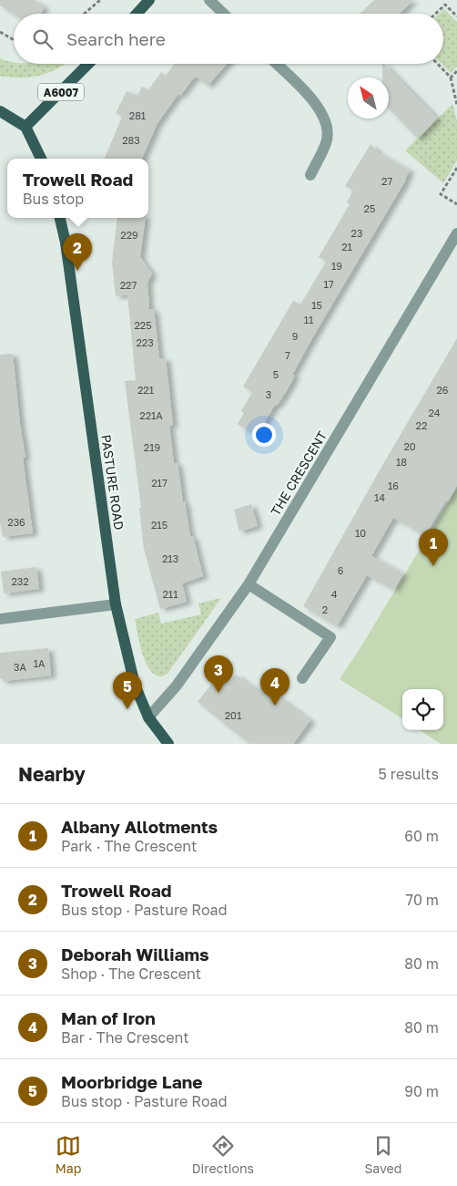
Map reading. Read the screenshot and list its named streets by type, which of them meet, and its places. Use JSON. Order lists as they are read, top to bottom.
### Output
{
  "streets": {
    "main road": ["A6007", "PASTURE ROAD"],
    "street": ["THE CRESCENT"]
  },
  "crossings": [
    ["THE CRESCENT", "PASTURE ROAD"]
  ],
  "house_numbers": [
    "281",
    "283",
    "27",
    "25",
    "23",
    "229",
    "21",
    "19",
    "17",
    "227",
    "15",
    "11",
    "225",
    "9",
    "223",
    "7",
    "5",
    "221",
    "26",
    "3",
    "24",
    "221A",
    "22",
    "20",
    "219",
    "18",
    "217",
    "16",
    "14",
    "236",
    "215",
    "10",
    "213",
    "6",
    "232",
    "211",
    "4",
    "2",
    "1A",
    "3A",
    "201"
  ],
  "north": "top left",
  "page": {
    "search": "Search here",
    "popup": ["Trowell Road", "Bus stop"],
    "pins": [
      "2",
      "1",
      "3",
      "4",
      "5"
    ],
    "heading": ["Nearby", "5 results"],
    "list": [
      {
        "mark": "1",
        "name": "Albany Allotments",
        "note": "Park · The Crescent",
        "value": "60 m"
      },
      {
        "mark": "2",
        "name": "Trowell Road",
        "note": "Bus stop · Pasture Road",
        "value": "70 m"
      },
      {
        "mark": "3",
        "name": "Deborah Williams",
        "note": "Shop · The Crescent",
        "value": "80 m"
      },
      {
        "mark": "4",
        "name": "Man of Iron",
        "note": "Bar · The Crescent",
        "value": "80 m"
      },
      {
        "mark": "5",
        "name": "Moorbridge Lane",
        "note": "Bus stop · Pasture Road",
        "value": "90 m"
      }
    ],
    "nav": ["Map", "Directions", "Saved"]
  }
}
